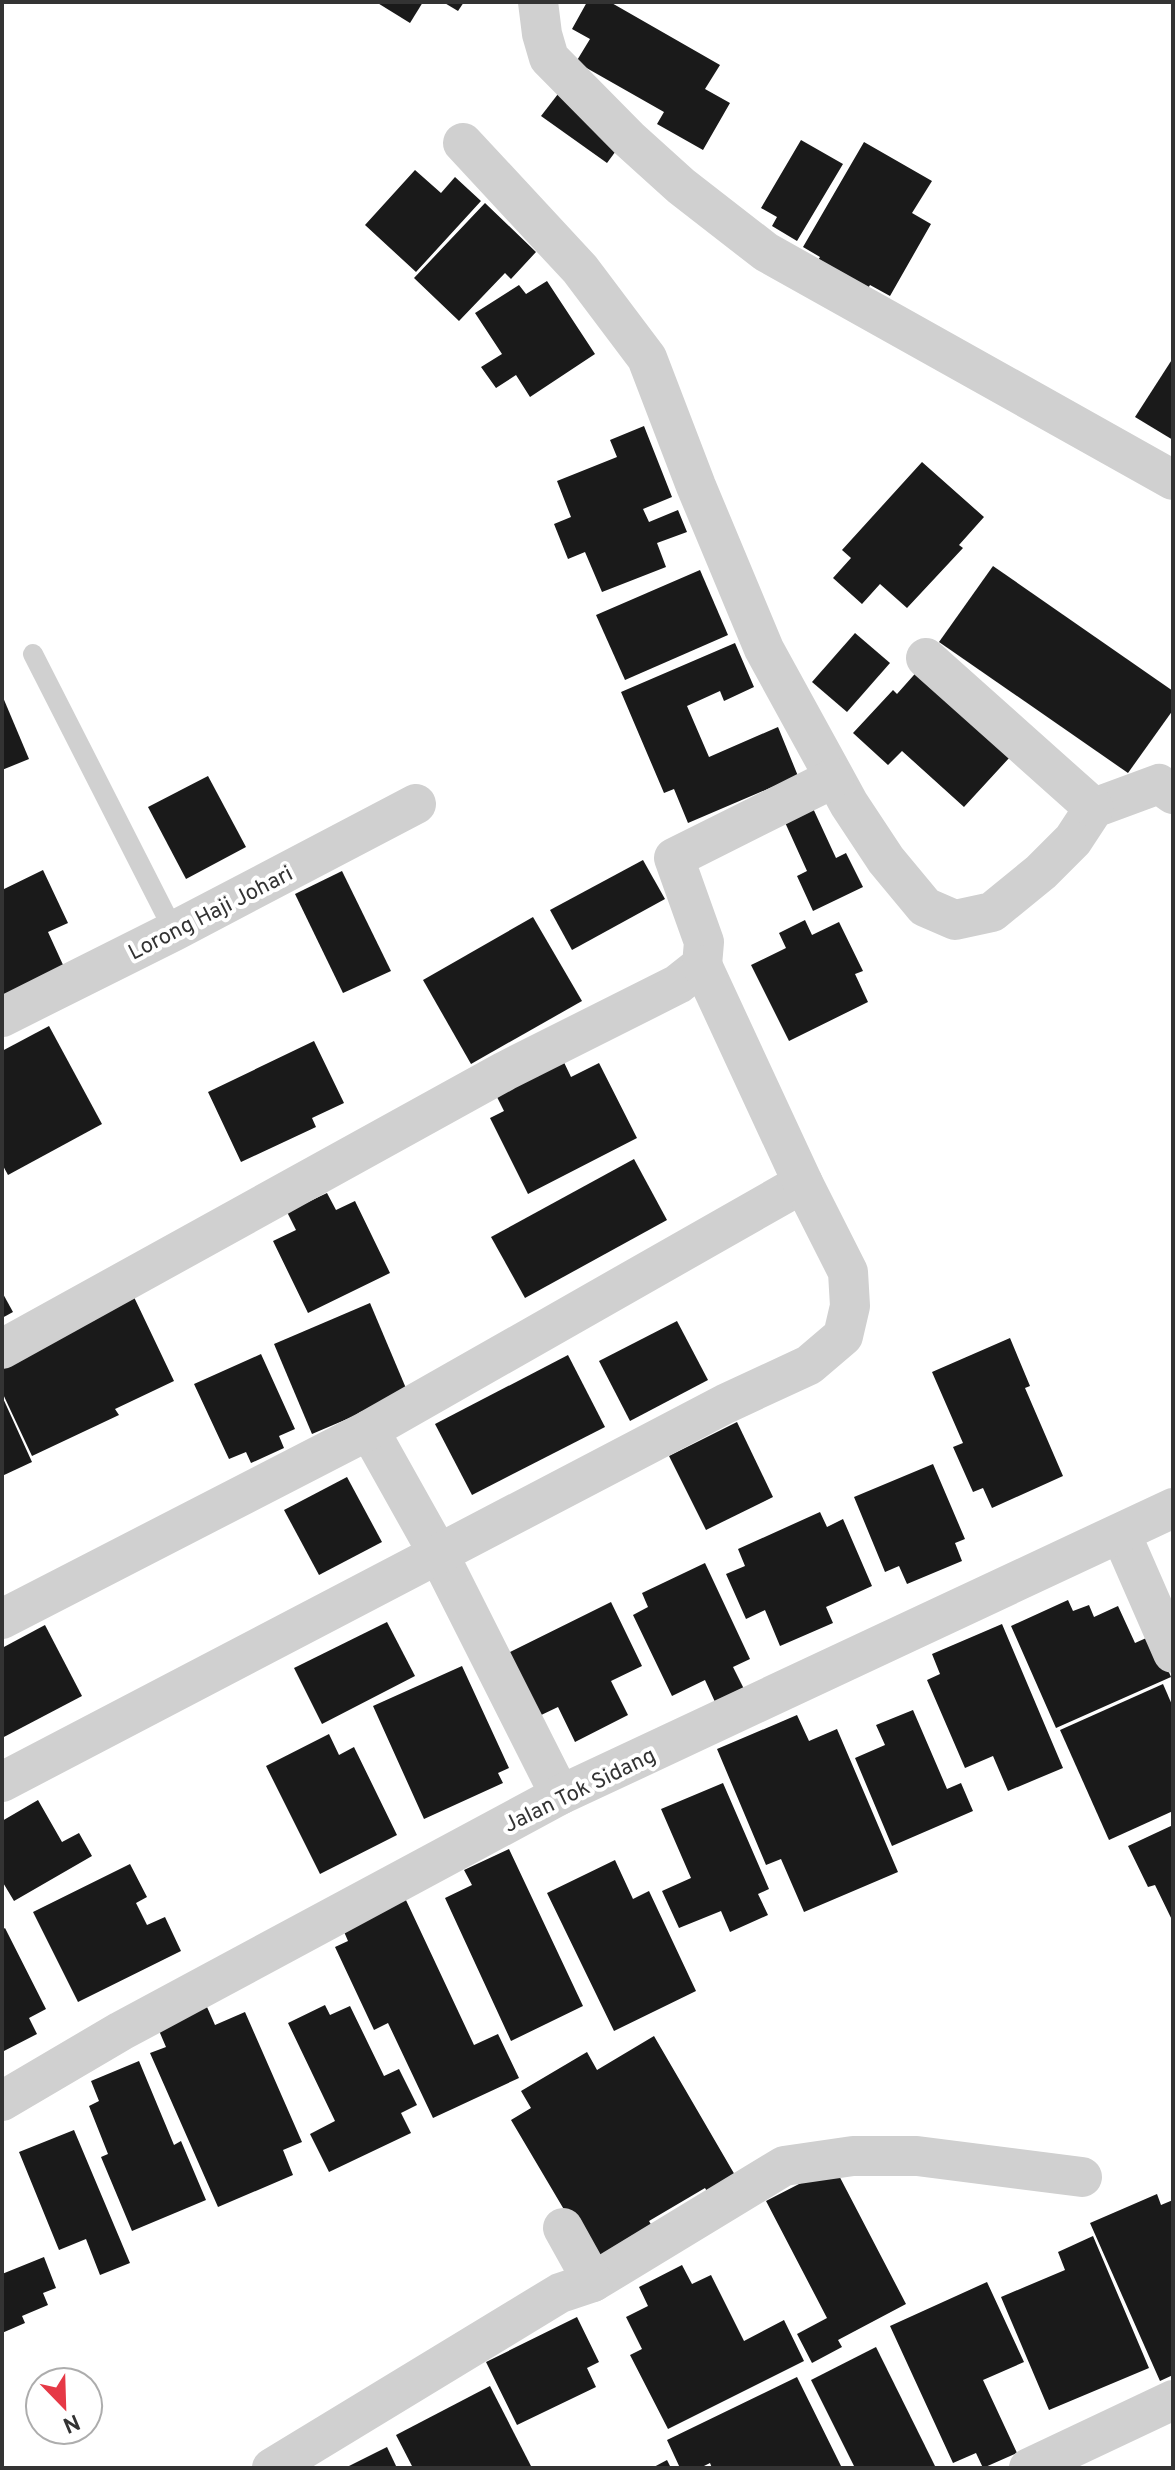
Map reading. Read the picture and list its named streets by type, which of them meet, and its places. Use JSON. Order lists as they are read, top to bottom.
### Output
{
  "streets": {
    "street": ["Lorong Haji Johari", "Jalan Tok Sidang"]
  },
  "north": "bottom right"
}
